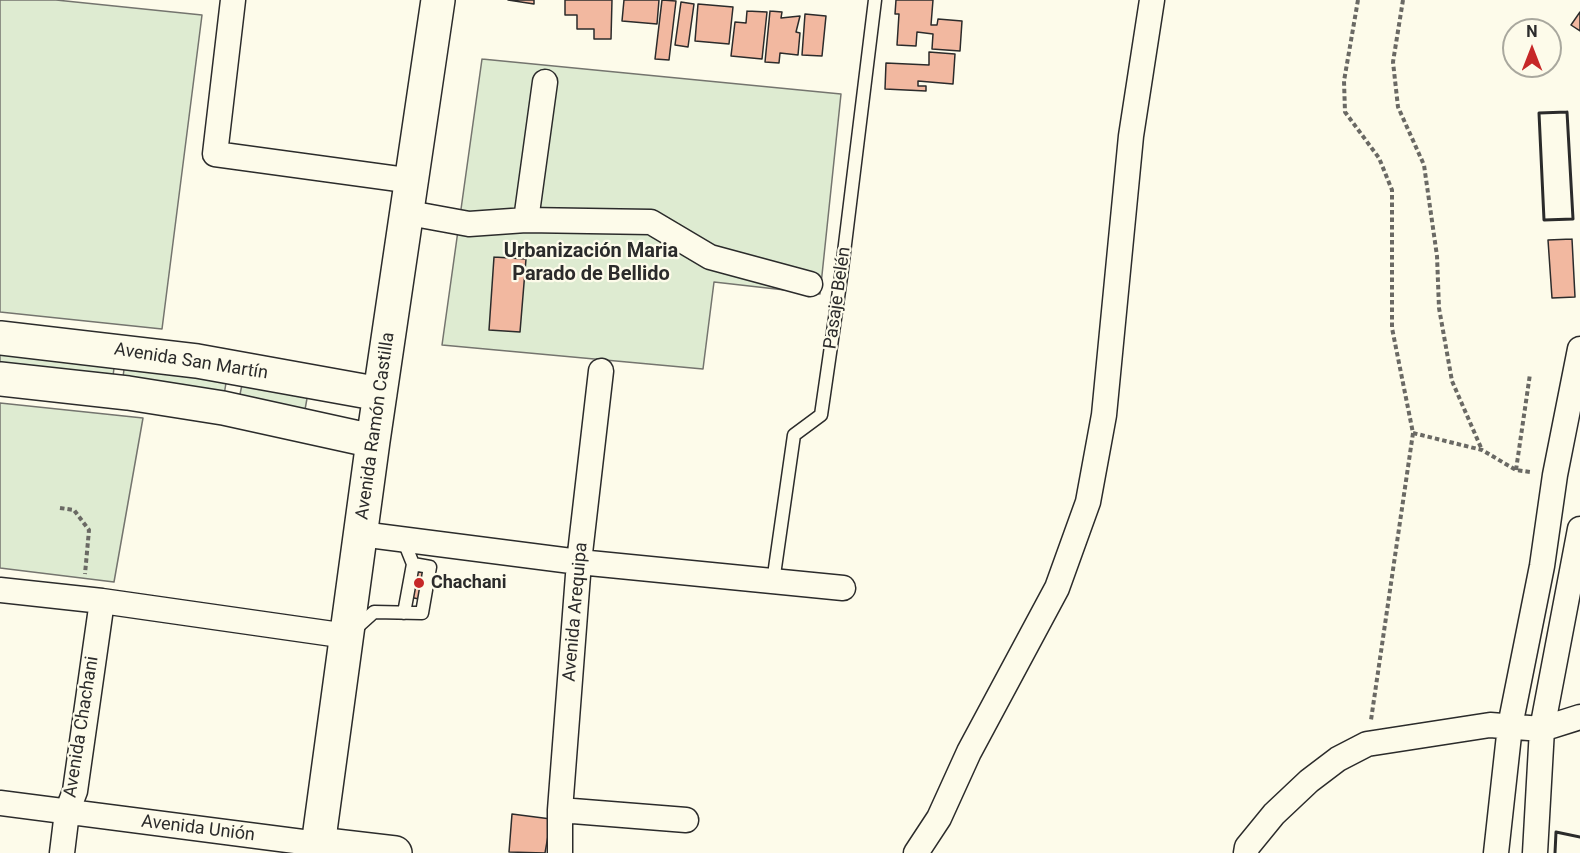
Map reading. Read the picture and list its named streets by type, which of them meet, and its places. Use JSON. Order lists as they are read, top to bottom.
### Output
{
  "streets": {
    "main road": ["Avenida San Martín", "Avenida Ramón Castilla", "Avenida Unión"],
    "street": ["Avenida Arequipa", "Avenida Chachani"],
    "lane": ["Pasaje Belén"]
  },
  "crossings": [
    ["Avenida San Martín", "Avenida Ramón Castilla"],
    ["Avenida Ramón Castilla", "Avenida Unión"],
    ["Avenida Chachani", "Avenida Unión"]
  ],
  "districts": ["Urbanización Maria Parado de Bellido"],
  "places": ["Chachani"],
  "north": "top"
}
